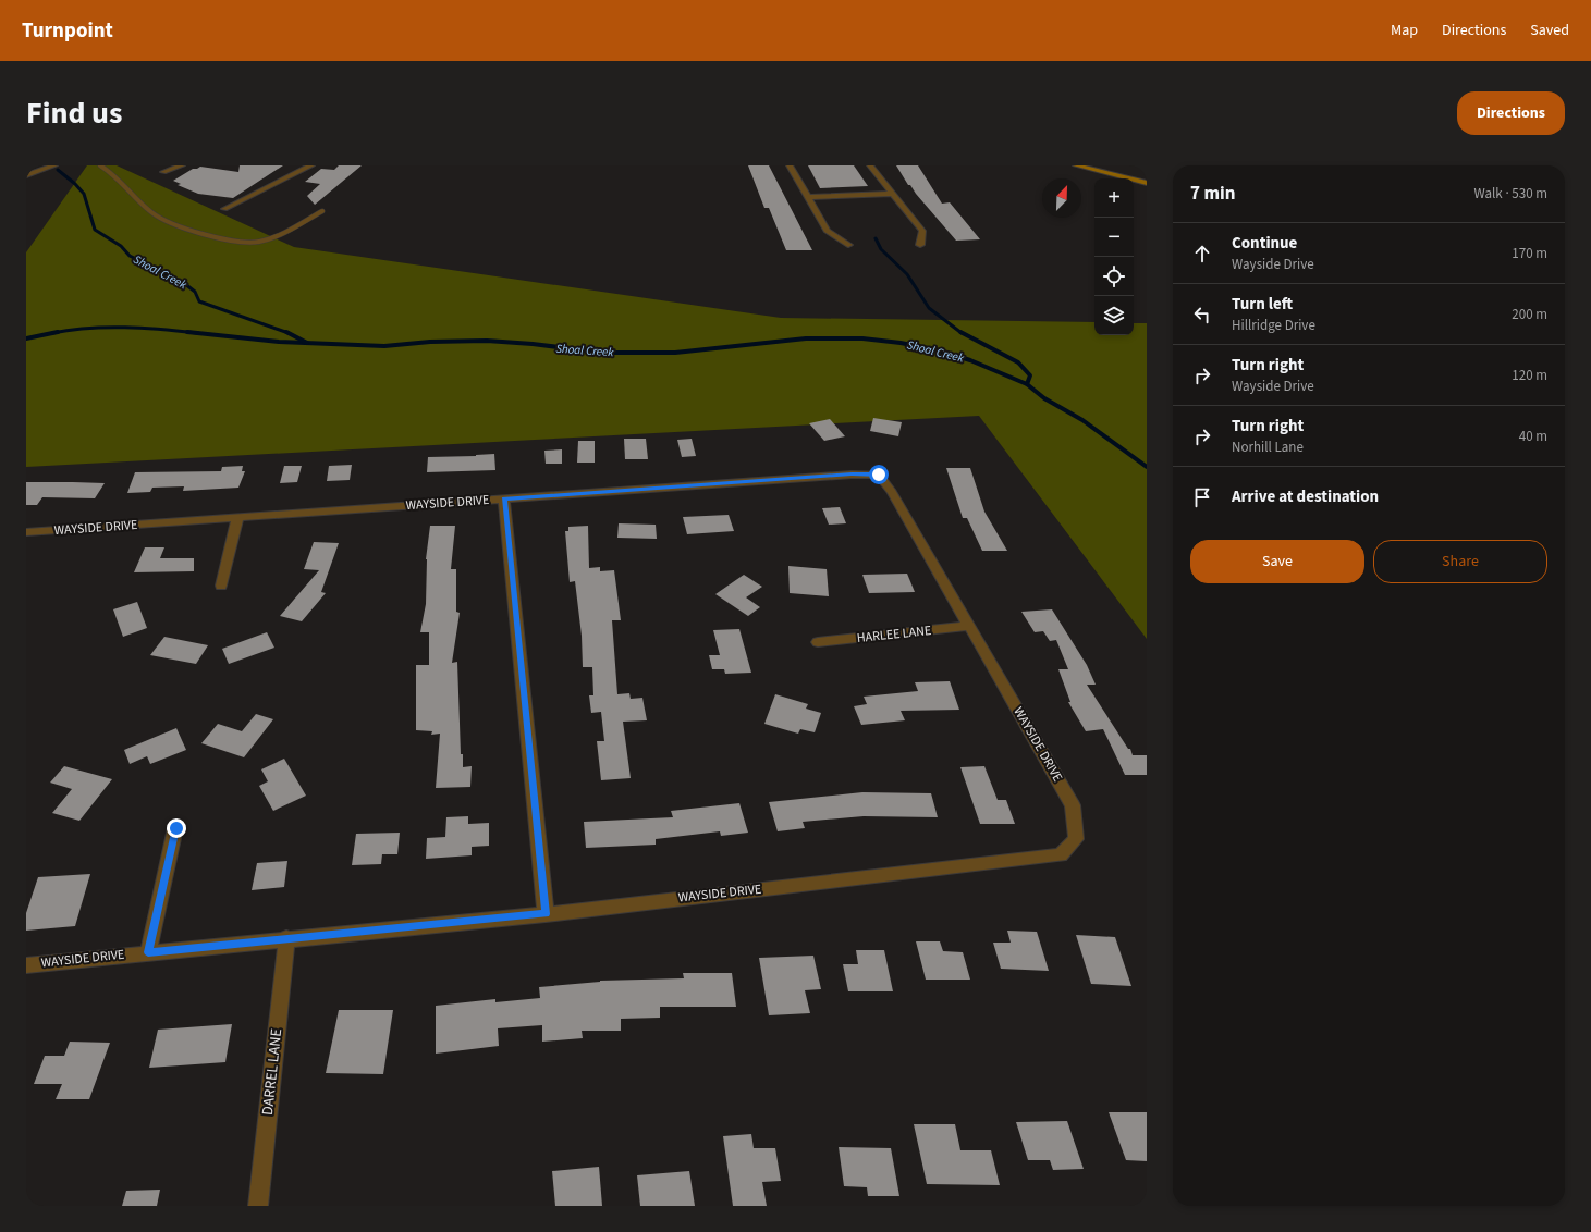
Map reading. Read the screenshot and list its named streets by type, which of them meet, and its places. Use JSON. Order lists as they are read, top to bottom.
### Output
{
  "streets": {
    "street": ["WAYSIDE DRIVE", "HARLEE LANE", "DARREL LANE"]
  },
  "crossings": [
    ["WAYSIDE DRIVE", "HARLEE LANE"],
    ["WAYSIDE DRIVE", "DARREL LANE"]
  ],
  "water": ["Shoal Creek"],
  "north": "top right",
  "page": {
    "header": "Turnpoint",
    "nav": ["Map", "Directions", "Saved"],
    "title": "Find us",
    "buttons": [
      "Directions",
      ["Save", "Share"]
    ],
    "heading": ["7 min", "Walk · 530 m"],
    "map_buttons": ["+", "−"],
    "list": [
      ["Continue", "Wayside Drive", "170 m"],
      ["Turn left", "Hillridge Drive", "200 m"],
      ["Turn right", "Wayside Drive", "120 m"],
      ["Turn right", "Norhill Lane", "40 m"],
      "Arrive at destination"
    ]
  }
}
